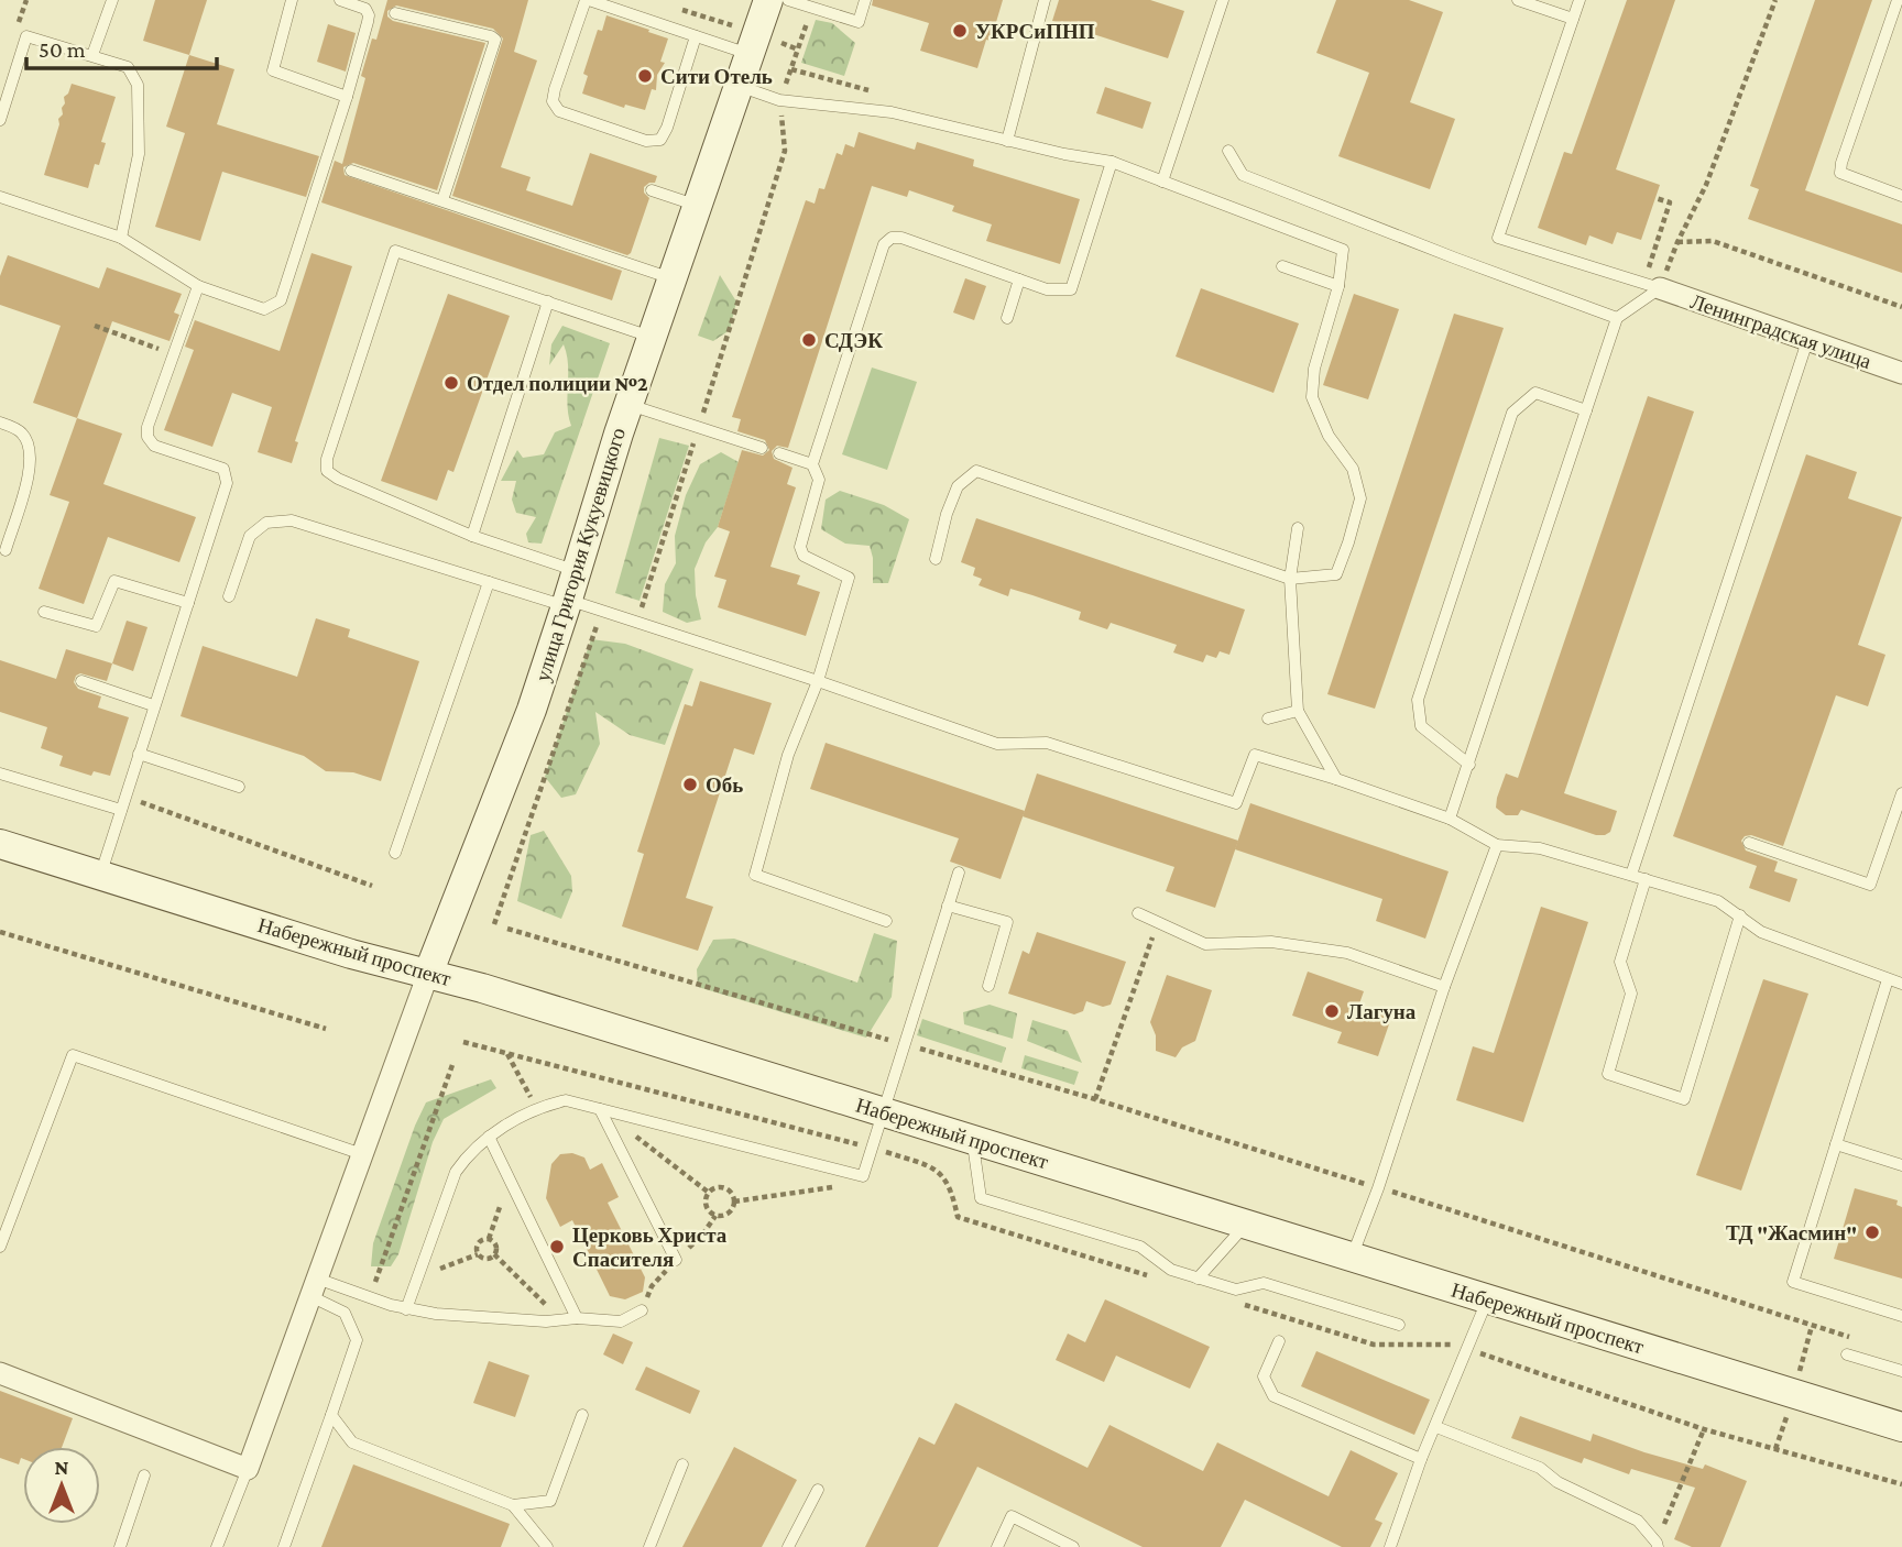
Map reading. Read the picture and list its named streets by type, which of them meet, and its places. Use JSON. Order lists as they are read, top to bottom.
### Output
{
  "streets": {
    "main road": ["улица Григория Кукуевицкого", "Набережный проспект"],
    "street": ["Ленинградская улица"]
  },
  "crossings": [
    ["улица Григория Кукуевицкого", "Набережный проспект"]
  ],
  "places": [
    "УКРСиПНП",
    "Сити Отель",
    "СДЭК",
    "Отдел полиции №2",
    "Обь",
    "Лагуна",
    "ТД \"Жасмин\"",
    "Церковь Христа Спасителя"
  ],
  "scale_bar": "50 m",
  "north": "top"
}
